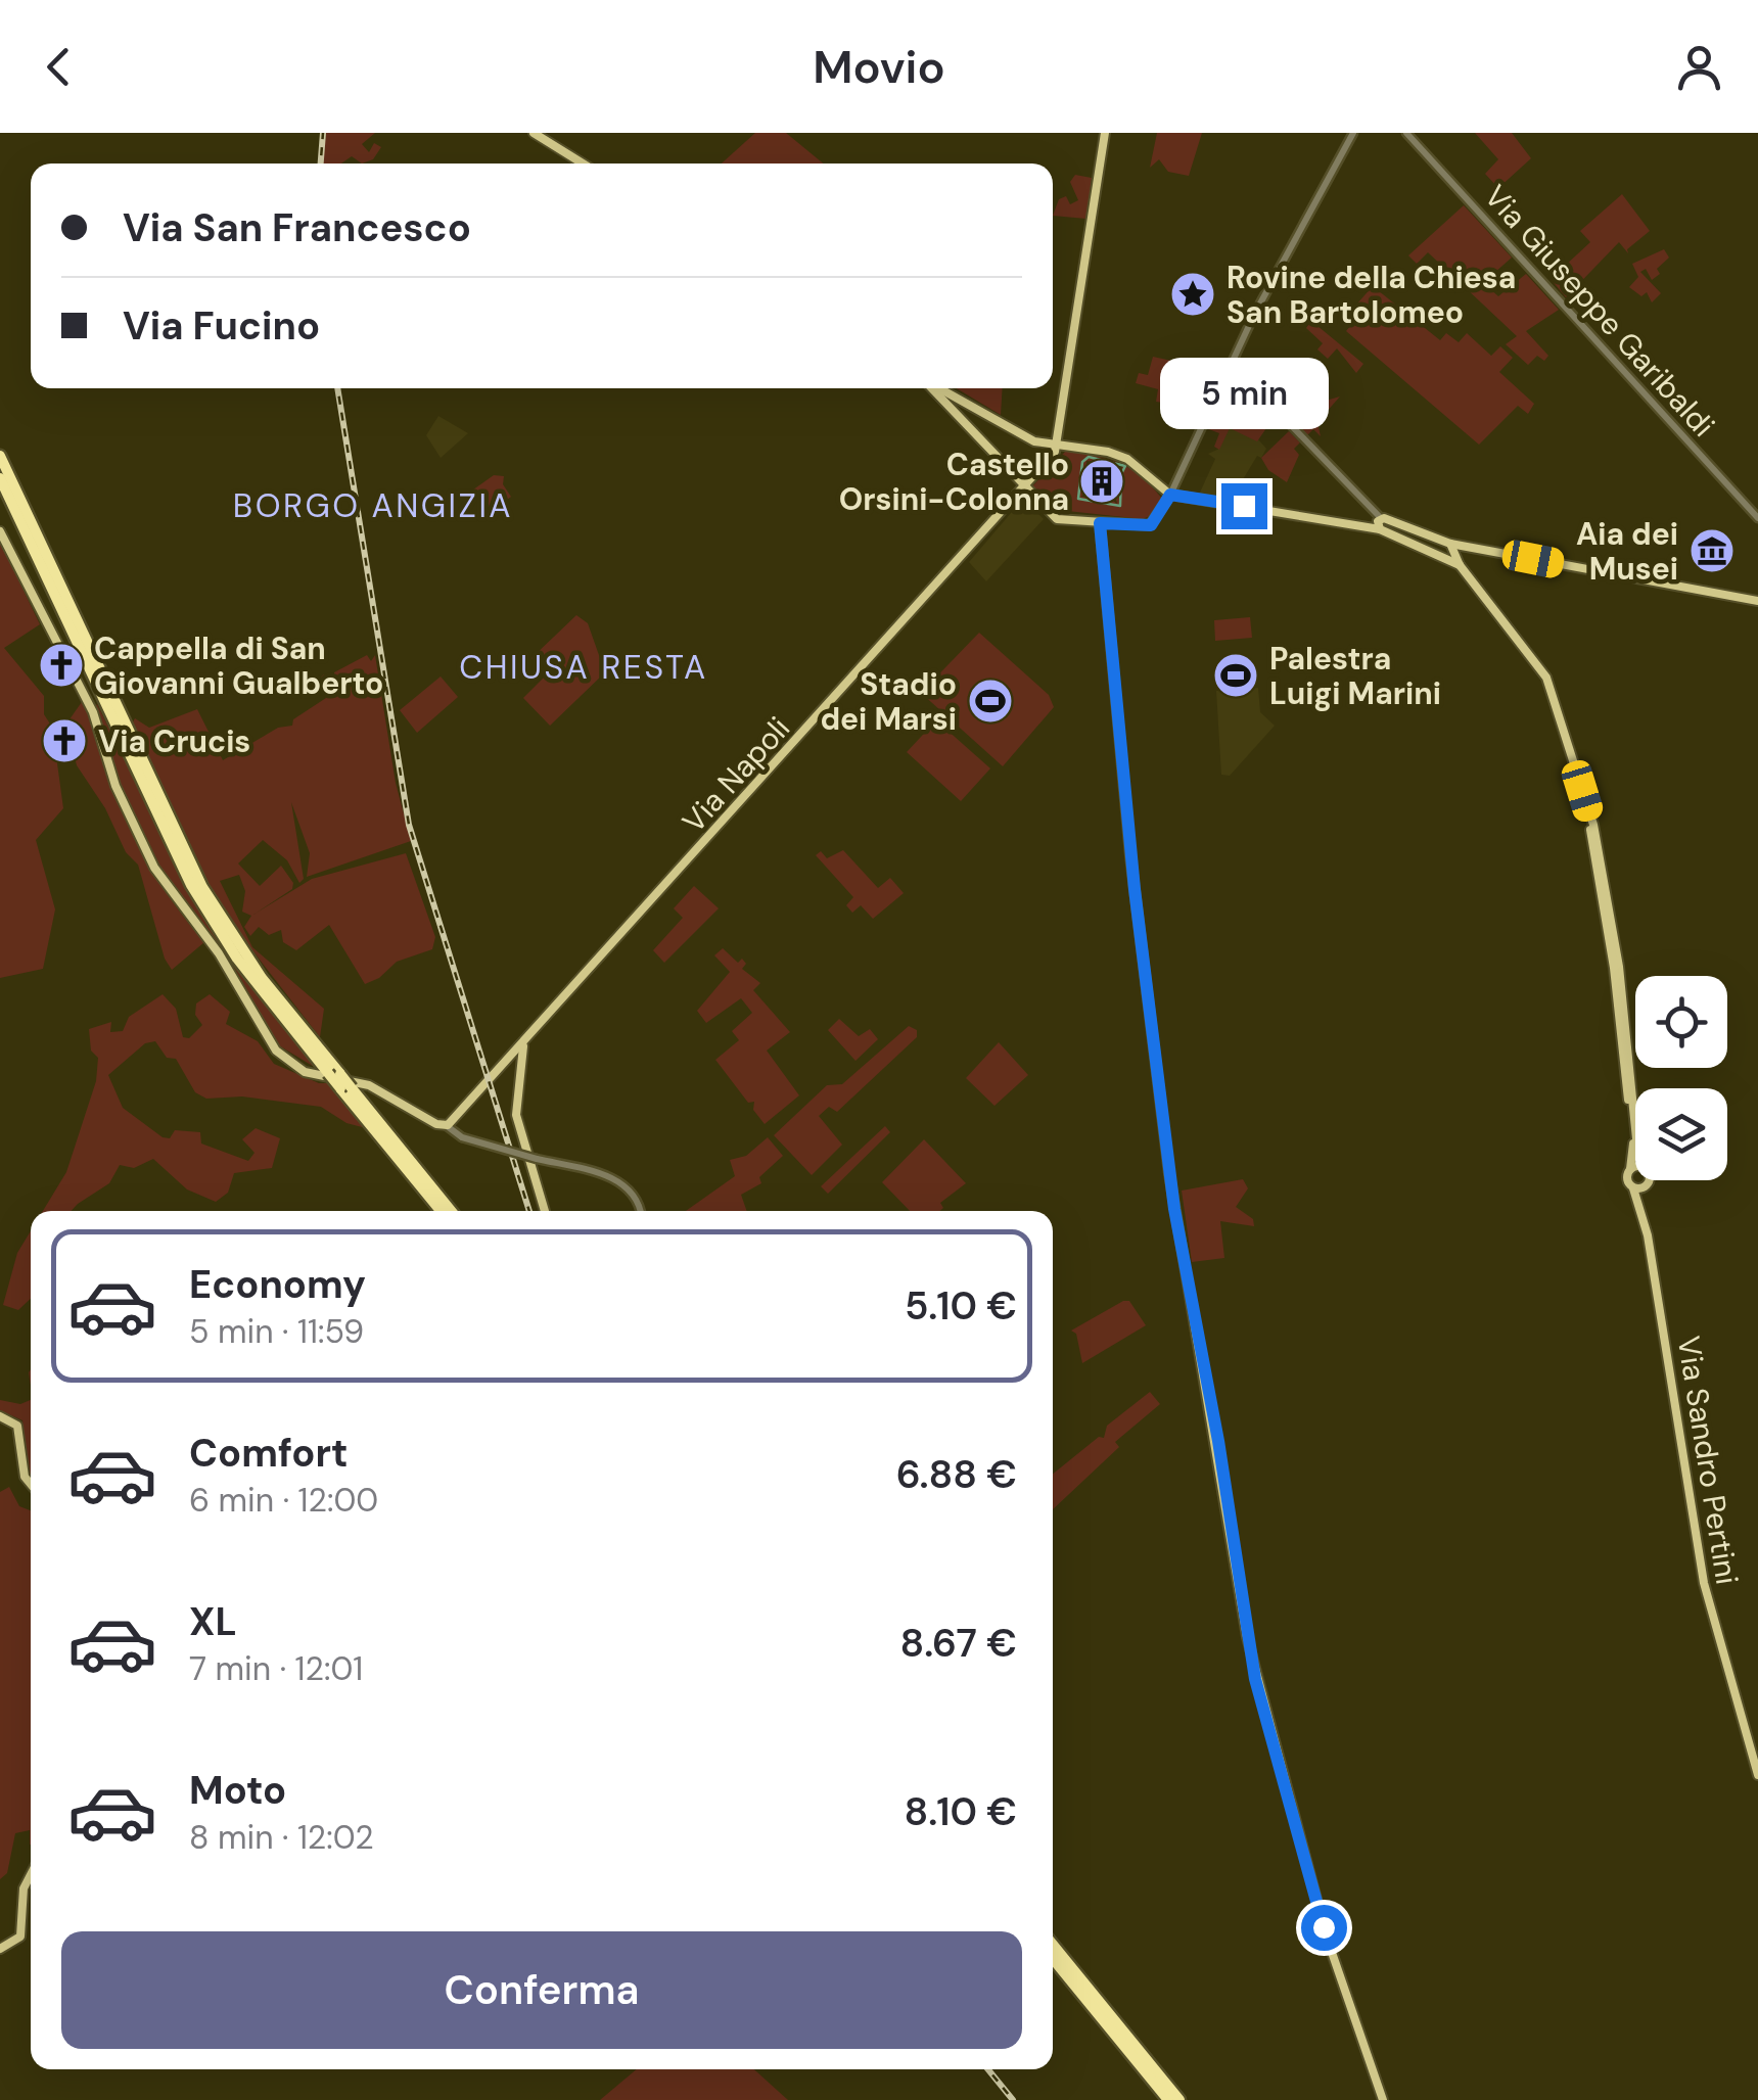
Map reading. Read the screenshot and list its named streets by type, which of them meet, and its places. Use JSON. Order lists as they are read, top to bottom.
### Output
{
  "streets": {
    "main road": ["Via Napoli", "Via Sandro Pertini"],
    "street": ["Via Giuseppe Garibaldi"]
  },
  "districts": ["BORGO ANGIZIA", "CHIUSA RESTA"],
  "places": {
    "place": ["Rovine della Chiesa San Bartolomeo"],
    "building": ["Castello Orsini-Colonna"],
    "museum": ["Aia dei Musei"],
    "church": ["Cappella di San Giovanni Gualberto", "Via Crucis"],
    "sports": ["Palestra Luigi Marini", "Stadio dei Marsi"]
  },
  "page": {
    "header": "Movio",
    "banner": ["Via San Francesco", "Via Fucino"],
    "bubble": "5 min",
    "list": [
      {
        "name": "Economy",
        "note": "5 min · 11:59",
        "value": "5.10 €"
      },
      {
        "name": "Comfort",
        "note": "6 min · 12:00",
        "value": "6.88 €"
      },
      {
        "name": "XL",
        "note": "7 min · 12:01",
        "value": "8.67 €"
      },
      {
        "name": "Moto",
        "note": "8 min · 12:02",
        "value": "8.10 €"
      }
    ],
    "buttons": "Conferma"
  }
}
